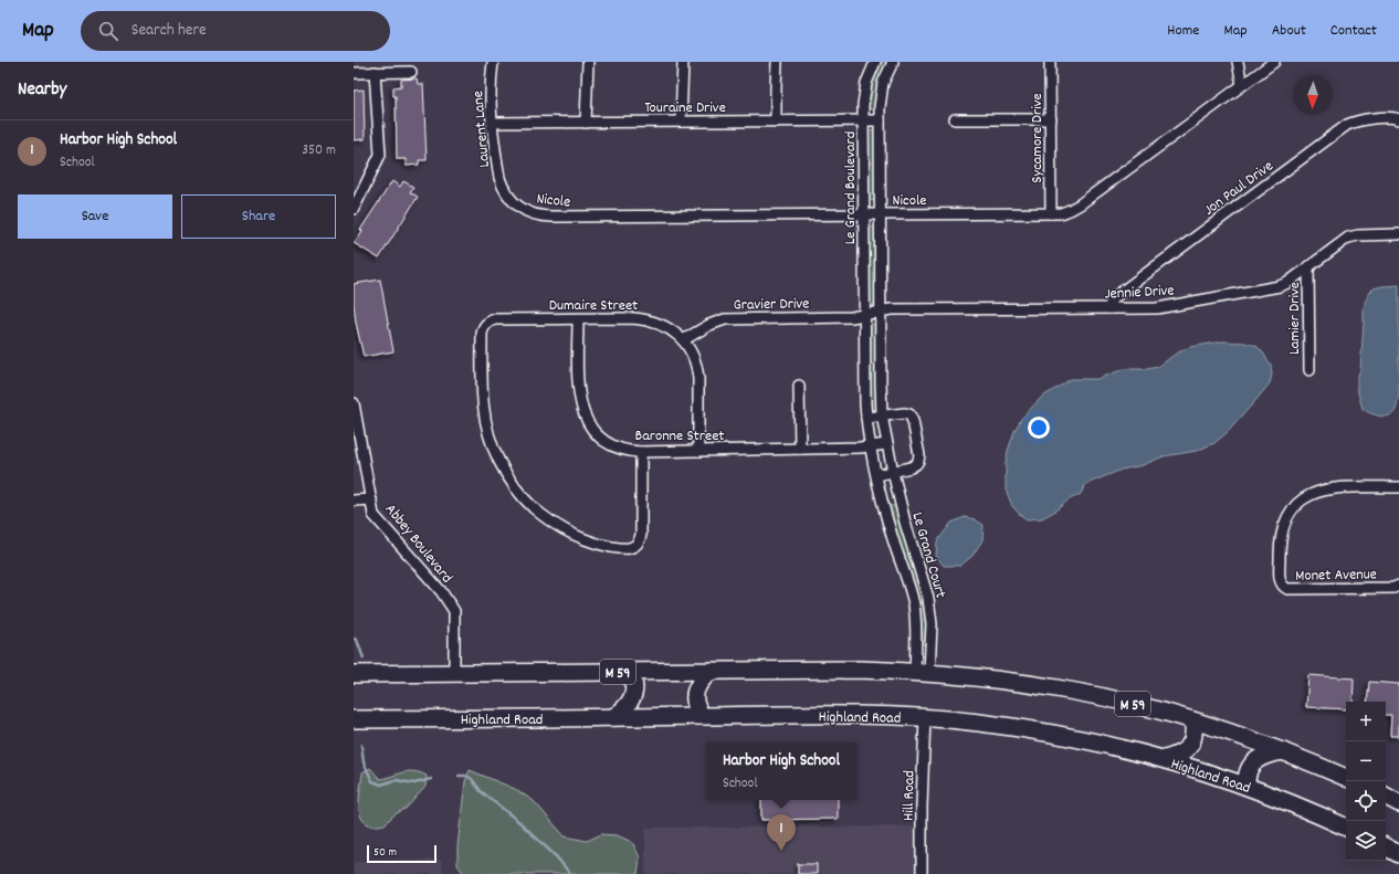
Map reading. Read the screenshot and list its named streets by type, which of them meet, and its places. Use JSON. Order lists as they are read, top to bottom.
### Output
{
  "streets": {
    "highway": ["M 59", "Highland Road"],
    "street": [
      "Touraine Drive",
      "Laurent Lane",
      "Sycamore Drive",
      "Jon Paul Drive",
      "Le Grand Boulevard",
      "Nicole",
      "Jennie Drive",
      "Gravier Drive",
      "Dumaire Street",
      "Lamier Drive",
      "Baronne Street",
      "Abbey Boulevard",
      "Le Grand Court",
      "Monet Avenue",
      "Hill Road"
    ]
  },
  "crossings": [
    ["Touraine Drive", "Laurent Lane"],
    ["Touraine Drive", "Le Grand Boulevard"],
    ["Laurent Lane", "Nicole"],
    ["Sycamore Drive", "Nicole"],
    ["Jon Paul Drive", "Jennie Drive"],
    ["Le Grand Boulevard", "Nicole"],
    ["Le Grand Boulevard", "Jennie Drive"],
    ["Le Grand Boulevard", "Gravier Drive"],
    ["Le Grand Boulevard", "Le Grand Court"],
    ["Jennie Drive", "Gravier Drive"],
    ["Jennie Drive", "Lamier Drive"],
    ["Jennie Drive", "Le Grand Court"],
    ["Gravier Drive", "Dumaire Street"],
    ["Gravier Drive", "Baronne Street"],
    ["Gravier Drive", "Le Grand Court"],
    ["Dumaire Street", "Baronne Street"],
    ["Baronne Street", "Le Grand Court"],
    ["Abbey Boulevard", "M 59"],
    ["Le Grand Court", "M 59"],
    ["Highland Road", "Hill Road"]
  ],
  "scale_bar": "50 m",
  "north": "bottom",
  "page": {
    "header": "Map",
    "search": "Search here",
    "nav": [
      "Home",
      "Map",
      "About",
      "Contact"
    ],
    "heading": "Nearby",
    "list": [
      {
        "mark": "1",
        "name": "Harbor High School",
        "note": "School",
        "value": "350 m"
      }
    ],
    "buttons": ["Save", "Share"],
    "map_buttons": ["+", "−"],
    "popup": ["Harbor High School", "School"],
    "pins": "1",
    "scale": "50 m"
  }
}
